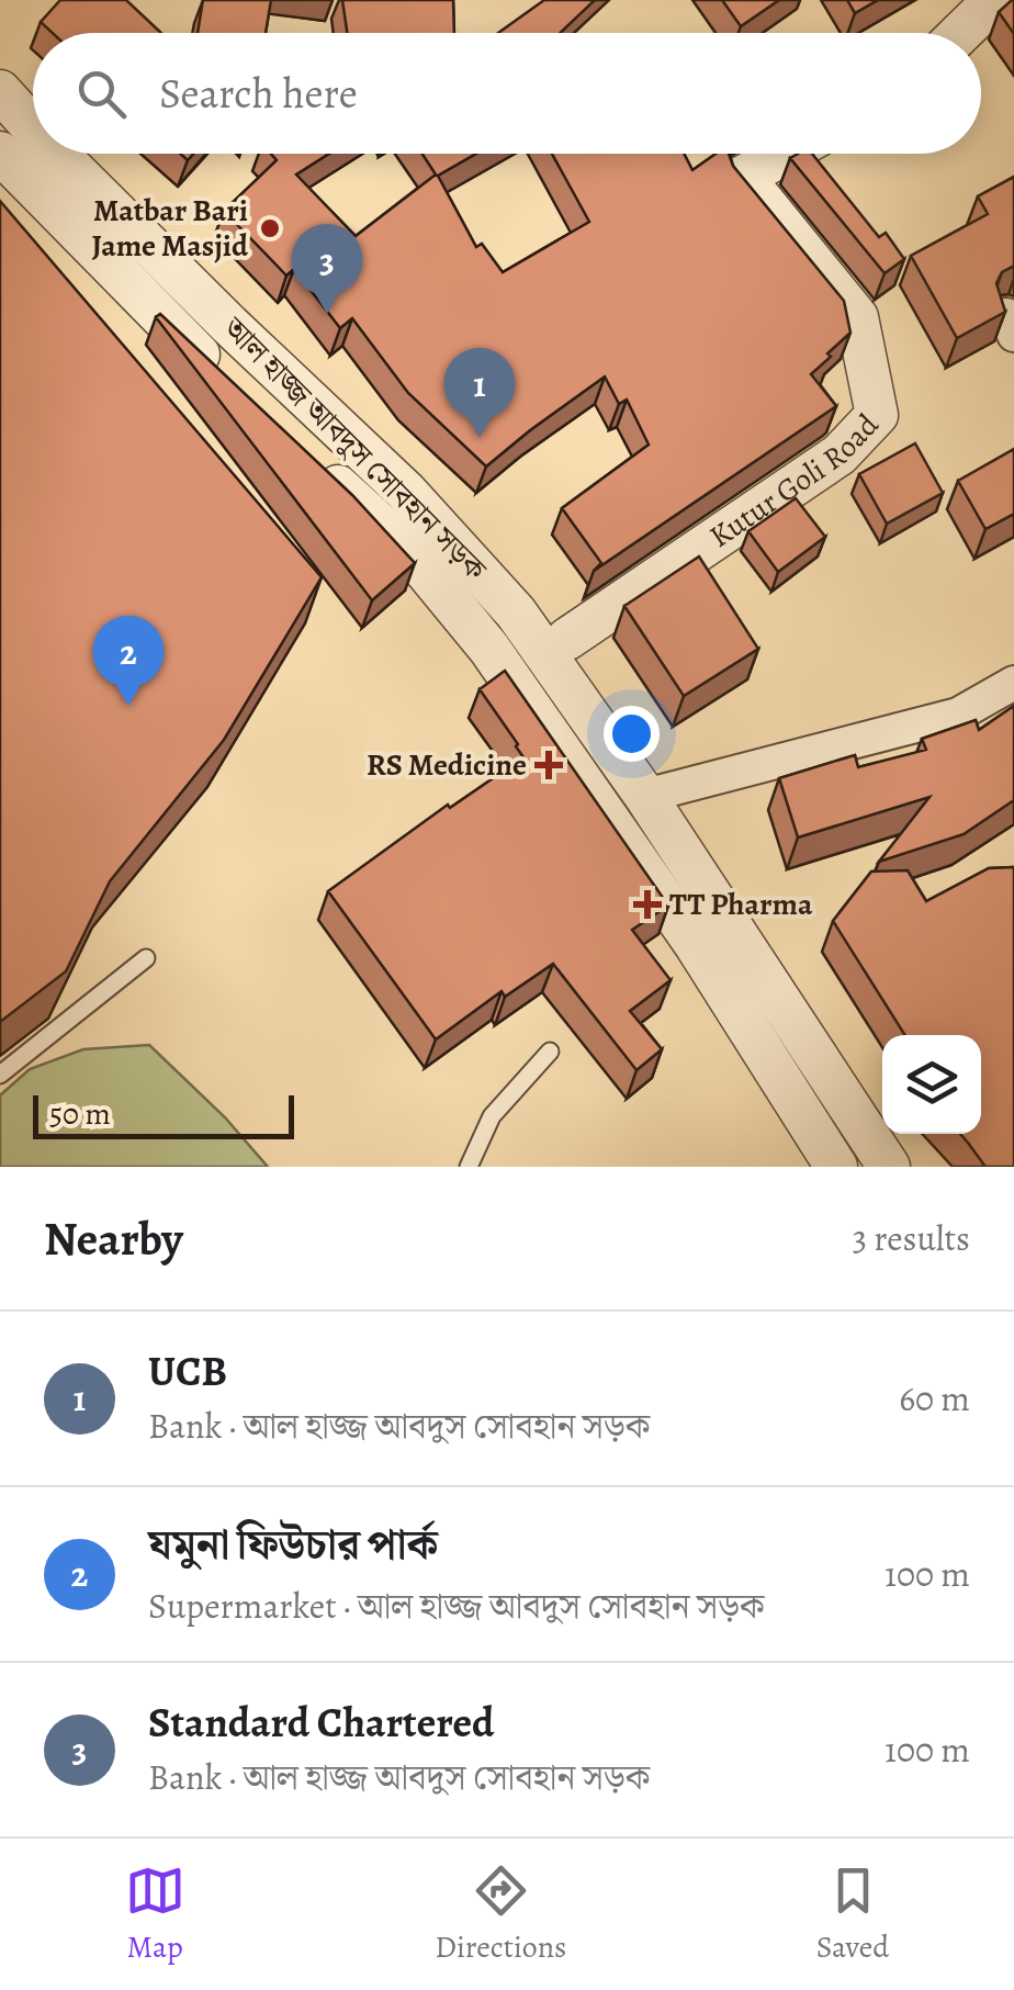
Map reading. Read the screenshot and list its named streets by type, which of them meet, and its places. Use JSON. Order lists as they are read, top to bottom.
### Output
{
  "streets": {
    "street": ["আল হাজ্জ আবদুস সোবহান সড়ক", "Kutur Goli Road"]
  },
  "places": {
    "other": ["Matbar Bari Jame Masjid"],
    "health": ["RS Medicine", "TT Pharma"]
  },
  "scale_bar": "50 m",
  "page": {
    "search": "Search here",
    "pins": ["3", "1", "2"],
    "scale": "50 m",
    "heading": ["Nearby", "3 results"],
    "list": [
      {
        "mark": "1",
        "name": "UCB",
        "note": "Bank · আল হাজ্জ আবদুস সোবহান সড়ক",
        "value": "60 m"
      },
      {
        "mark": "2",
        "name": "যমুনা ফিউচার পার্ক",
        "note": "Supermarket · আল হাজ্জ আবদুস সোবহান সড়ক",
        "value": "100 m"
      },
      {
        "mark": "3",
        "name": "Standard Chartered",
        "note": "Bank · আল হাজ্জ আবদুস সোবহান সড়ক",
        "value": "100 m"
      }
    ],
    "nav": ["Map", "Directions", "Saved"]
  }
}
